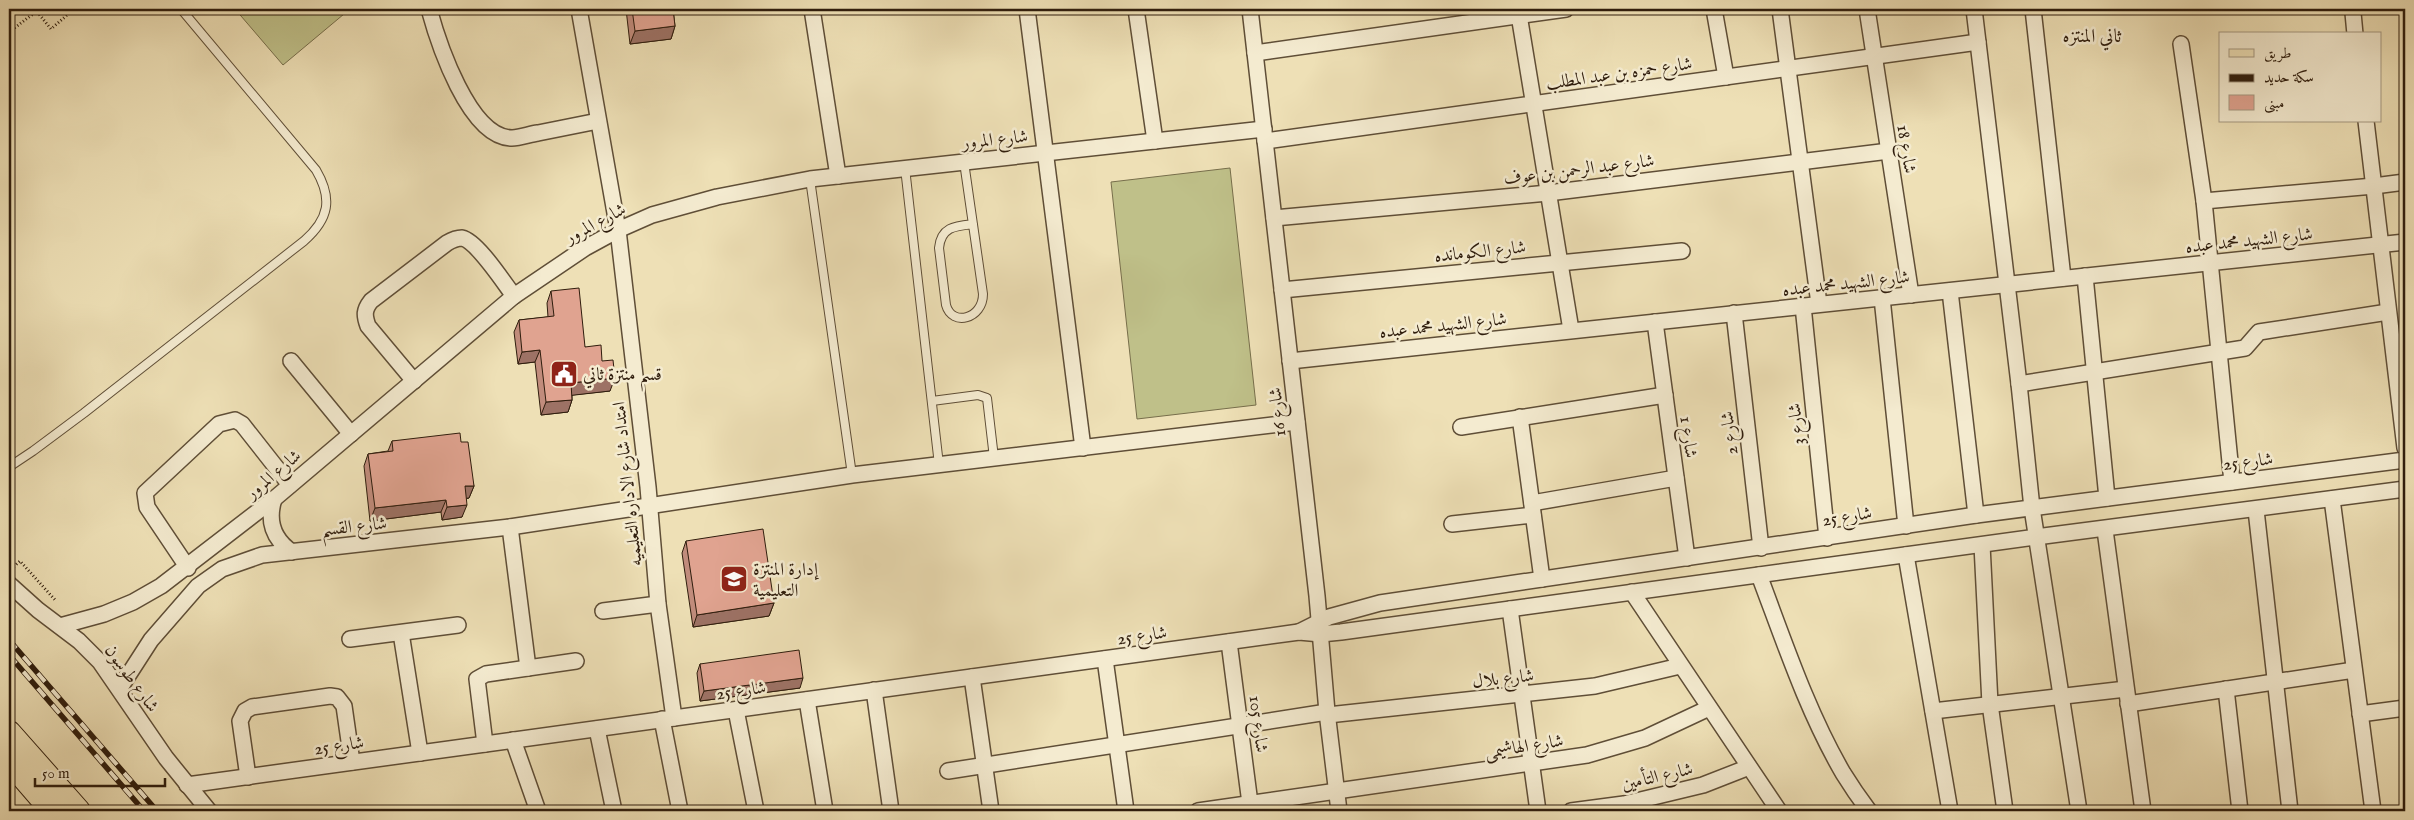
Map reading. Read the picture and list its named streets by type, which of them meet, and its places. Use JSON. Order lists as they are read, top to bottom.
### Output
{
  "streets": {
    "street": [
      "شارع حمزه بن عبد المطلب",
      "شارع المرور",
      "شارع 18",
      "شارع عبد الرحمن بن عوف",
      "شارع الشهيد محمد عبده",
      "شارع الكومانده",
      "شارع 16",
      "شارع 3",
      "شارع 2",
      "شارع 1",
      "شارع 25",
      "امتداد شارع الاداره التعليميه",
      "شارع القسم",
      "شارع طوسون",
      "شارع بلال",
      "شارع 105",
      "شارع الهاشيمى",
      "شارع التأمين"
    ]
  },
  "crossings": [
    ["شارع حمزه بن عبد المطلب", "شارع المرور"],
    ["شارع حمزه بن عبد المطلب", "شارع 18"],
    ["شارع حمزه بن عبد المطلب", "شارع 16"],
    ["شارع المرور", "شارع 16"],
    ["شارع المرور", "امتداد شارع الاداره التعليميه"],
    ["شارع المرور", "شارع طوسون"],
    ["شارع 18", "شارع عبد الرحمن بن عوف"],
    ["شارع 18", "شارع الشهيد محمد عبده"],
    ["شارع عبد الرحمن بن عوف", "شارع 16"],
    ["شارع الشهيد محمد عبده", "شارع 16"],
    ["شارع الشهيد محمد عبده", "شارع 3"],
    ["شارع الشهيد محمد عبده", "شارع 2"],
    ["شارع الشهيد محمد عبده", "شارع 1"],
    ["شارع الكومانده", "شارع 16"],
    ["شارع 16", "شارع 25"],
    ["شارع 16", "شارع القسم"],
    ["شارع 16", "شارع بلال"],
    ["شارع 16", "شارع الهاشيمى"],
    ["شارع 3", "شارع 25"],
    ["شارع 2", "شارع 25"],
    ["شارع 1", "شارع 25"],
    ["شارع 25", "امتداد شارع الاداره التعليميه"],
    ["شارع 25", "شارع طوسون"],
    ["شارع 25", "شارع 105"],
    ["امتداد شارع الاداره التعليميه", "شارع القسم"],
    ["شارع القسم", "شارع طوسون"],
    ["شارع بلال", "شارع 105"],
    ["شارع 105", "شارع الهاشيمى"]
  ],
  "districts": ["ثاني المنتزه"],
  "places": {
    "public building": ["قسم منتزة ثاني"],
    "school or university": ["إدارة المنتزة التعليمية"]
  },
  "legend": ["طريق", "سكة حديد", "مبنى"],
  "scale_bar": "50 m"
}
